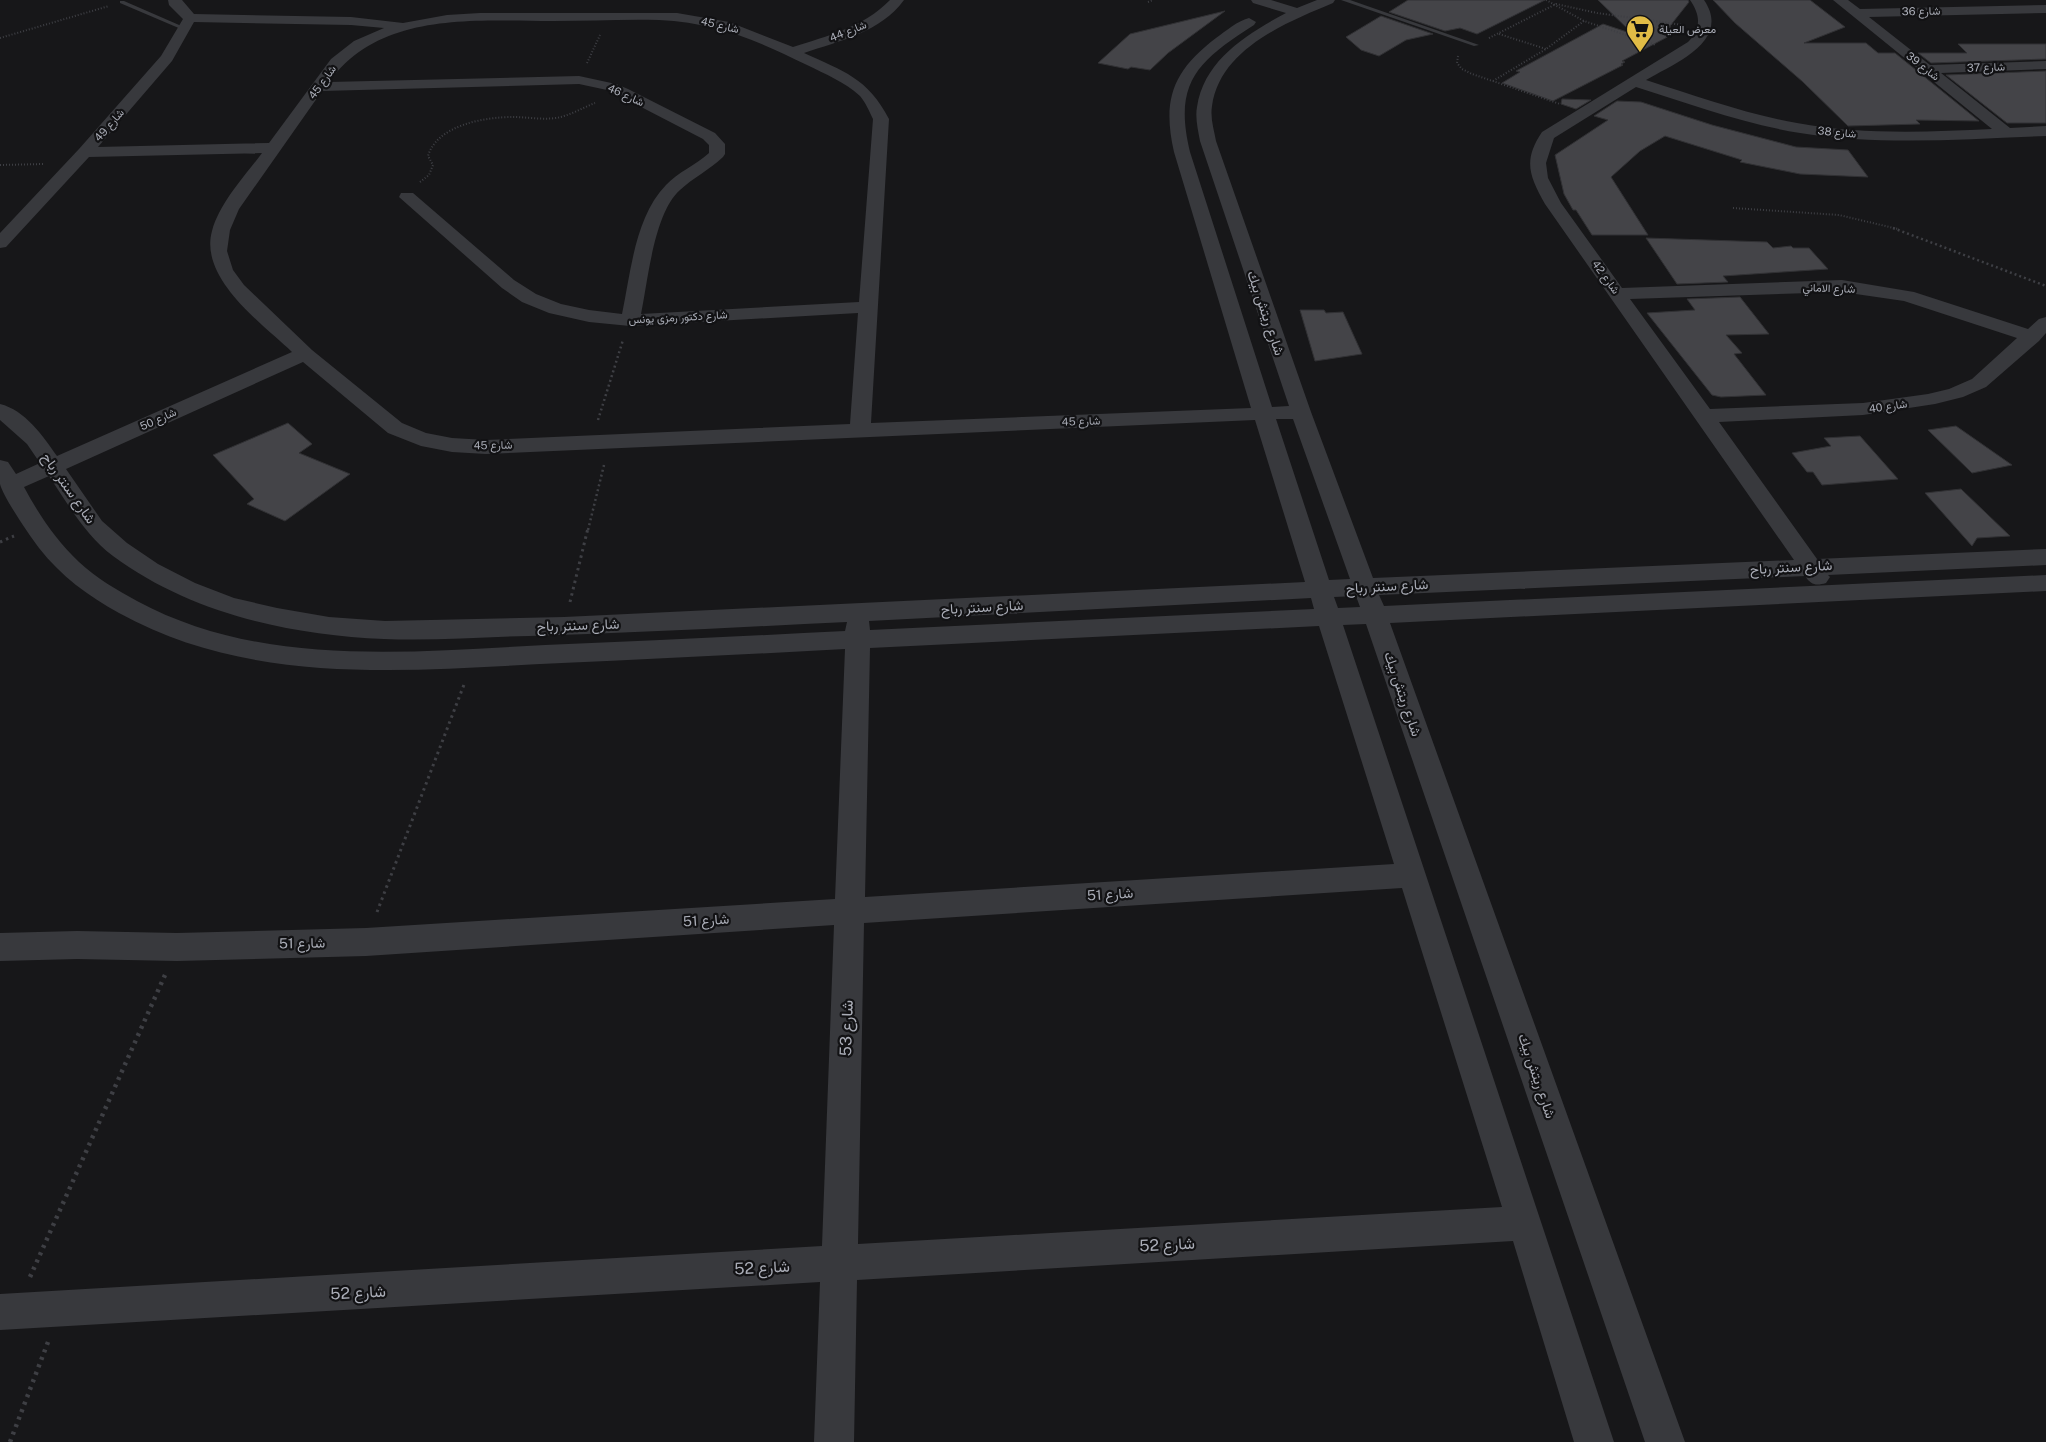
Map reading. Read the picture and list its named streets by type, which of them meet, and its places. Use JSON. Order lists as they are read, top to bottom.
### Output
{
  "streets": {
    "street": [
      "شارع 36",
      "شارع 45",
      "شارع 44",
      "شارع 39",
      "شارع 37",
      "شارع 46",
      "شارع 49",
      "شارع 38",
      "شارع 42",
      "شارع الاماني",
      "شارع ريتش بيك",
      "شارع دكتور رمزى يونس",
      "شارع 40",
      "شارع 50",
      "شارع سنتر رباح",
      "شارع 51",
      "شارع 53",
      "شارع 52"
    ]
  },
  "crossings": [
    ["شارع 36", "شارع 39"],
    ["شارع 45", "شارع 44"],
    ["شارع 45", "شارع 46"],
    ["شارع 45", "شارع ريتش بيك"],
    ["شارع 45", "شارع دكتور رمزى يونس"],
    ["شارع 45", "شارع 50"],
    ["شارع 39", "شارع 37"],
    ["شارع 39", "شارع 38"],
    ["شارع 46", "شارع دكتور رمزى يونس"],
    ["شارع 38", "شارع 42"],
    ["شارع 42", "شارع الاماني"],
    ["شارع 42", "شارع 40"],
    ["شارع 42", "شارع سنتر رباح"],
    ["شارع الاماني", "شارع 40"],
    ["شارع ريتش بيك", "شارع سنتر رباح"],
    ["شارع ريتش بيك", "شارع 51"],
    ["شارع ريتش بيك", "شارع 52"],
    ["شارع 50", "شارع سنتر رباح"],
    ["شارع سنتر رباح", "شارع 53"],
    ["شارع 51", "شارع 53"],
    ["شارع 53", "شارع 52"]
  ],
  "places": {
    "supermarket": ["معرض العيلة"]
  }
}
